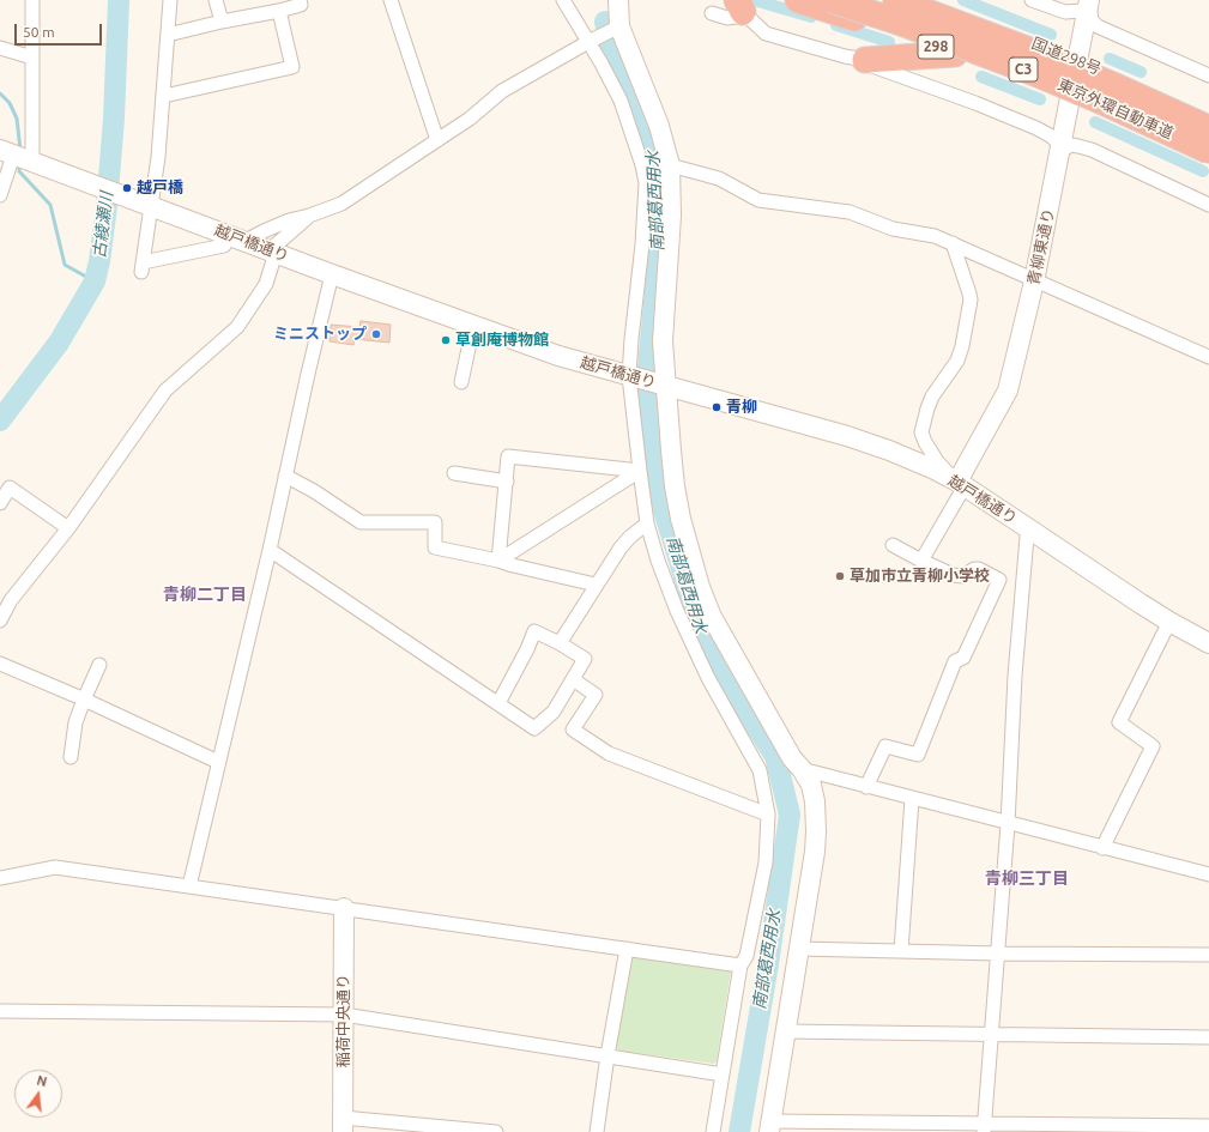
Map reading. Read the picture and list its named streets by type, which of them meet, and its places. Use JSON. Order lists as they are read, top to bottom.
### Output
{
  "streets": {
    "highway": [
      "298",
      "国道298号",
      "C3",
      "東京外環自動車道"
    ],
    "street": ["越戸橋通り", "青柳東通り", "稲荷中央通り"]
  },
  "crossings": [
    ["298", "青柳東通り"],
    ["国道298号", "東京外環自動車道"],
    ["国道298号", "青柳東通り"],
    ["越戸橋通り", "青柳東通り"]
  ],
  "districts": ["青柳二丁目", "青柳三丁目"],
  "water": ["南部葛西用水", "古綾瀬川"],
  "places": [
    "越戸橋",
    "ミニストップ",
    "草創庵博物館",
    "青柳",
    "草加市立青柳小学校"
  ],
  "scale_bar": "50 m",
  "north": "top"
}
